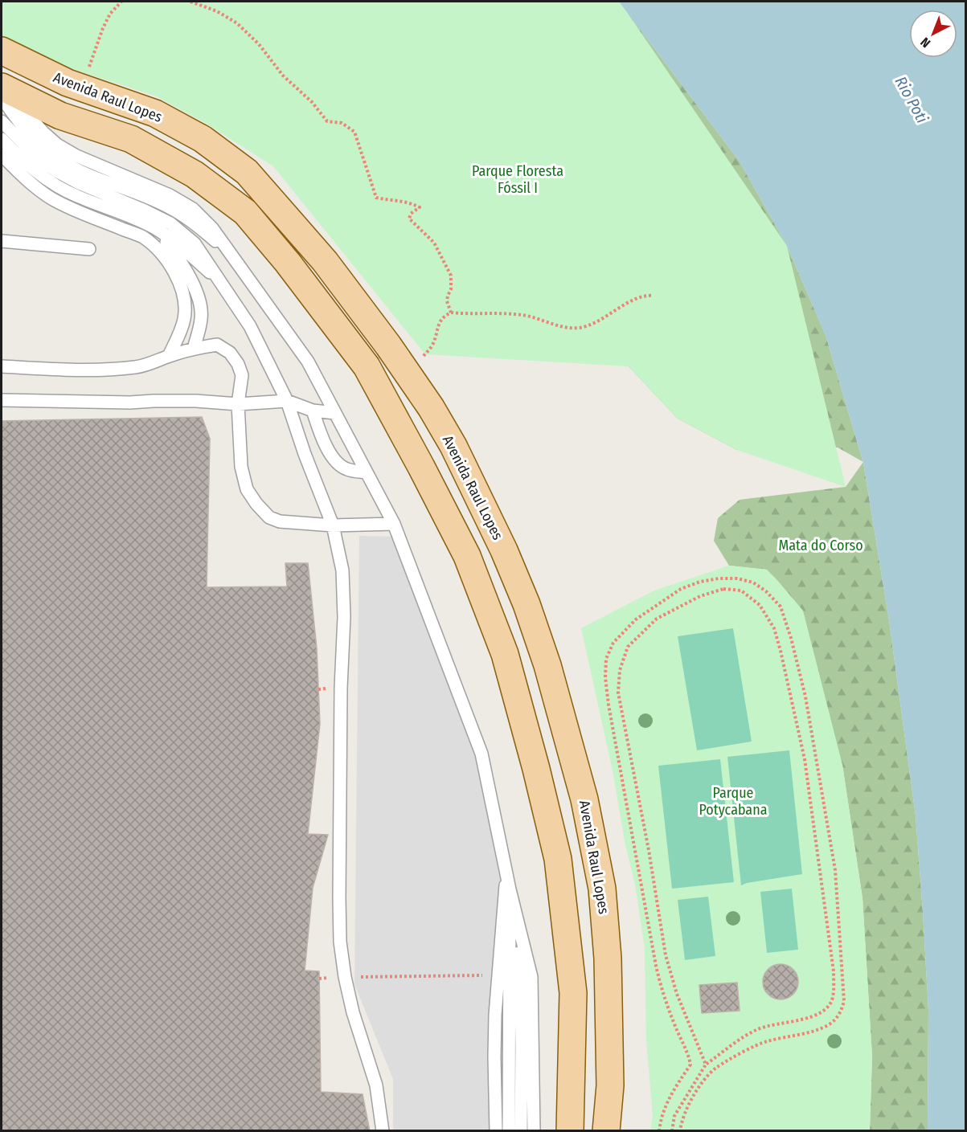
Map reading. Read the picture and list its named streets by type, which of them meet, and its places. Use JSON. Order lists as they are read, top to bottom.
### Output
{
  "streets": {
    "main road": ["Avenida Raul Lopes"]
  },
  "water": ["Rio Poti"],
  "parks": ["Parque Floresta Fóssil I", "Mata do Corso", "Parque Potycabana"],
  "north": "bottom left"
}
